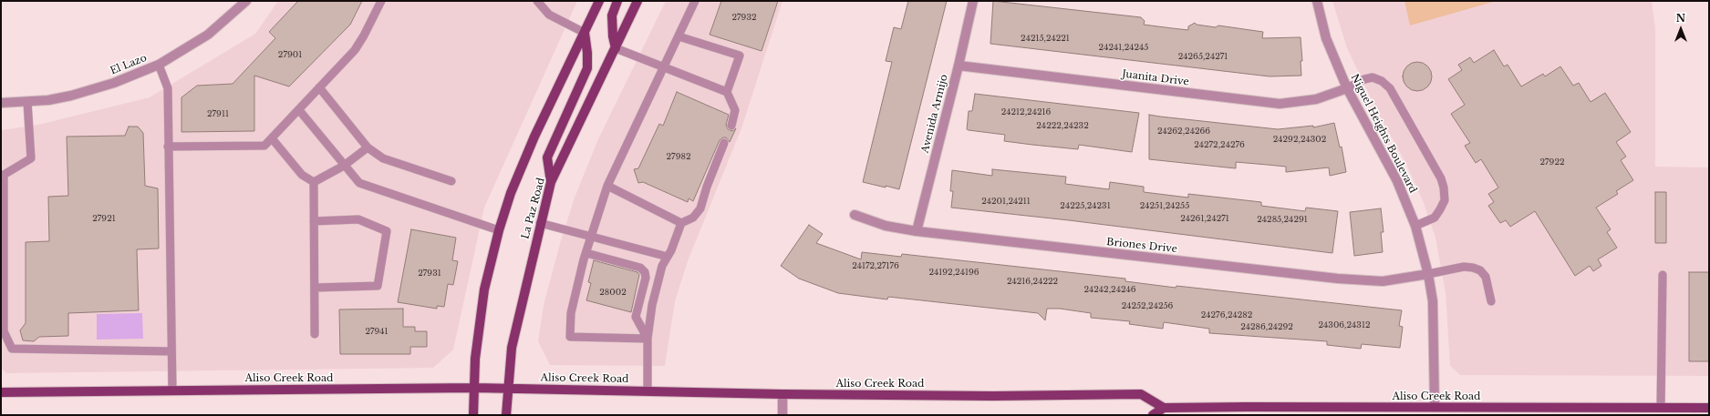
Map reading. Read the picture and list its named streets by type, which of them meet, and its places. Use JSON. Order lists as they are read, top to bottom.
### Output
{
  "streets": {
    "main road": ["La Paz Road", "Aliso Creek Road"],
    "street": [
      "El Lazo",
      "Juanita Drive",
      "Avenida Armijo",
      "Niguel Heights Boulevard",
      "Briones Drive"
    ]
  },
  "crossings": [
    ["Juanita Drive", "Avenida Armijo"],
    ["Juanita Drive", "Niguel Heights Boulevard"],
    ["Avenida Armijo", "Briones Drive"],
    ["Niguel Heights Boulevard", "Briones Drive"],
    ["Niguel Heights Boulevard", "Aliso Creek Road"],
    ["La Paz Road", "Aliso Creek Road"]
  ],
  "house_numbers": [
    "27932",
    "24215,24221",
    "24241,24245",
    "27901",
    "24265,24271",
    "24212,24216",
    "27911",
    "24222,24232",
    "24262,24266",
    "24292,24302",
    "24272,24276",
    "27982",
    "27922",
    "24201,24211",
    "24225,24231",
    "24251,24255",
    "27921",
    "24261,24271",
    "24285,24291",
    "24172,27176",
    "24192,24196",
    "27931",
    "24216,24222",
    "24242,24246",
    "28002",
    "24252,24256",
    "24276,24282",
    "24306,24312",
    "24286,24292",
    "27941"
  ],
  "north": "top"
}
